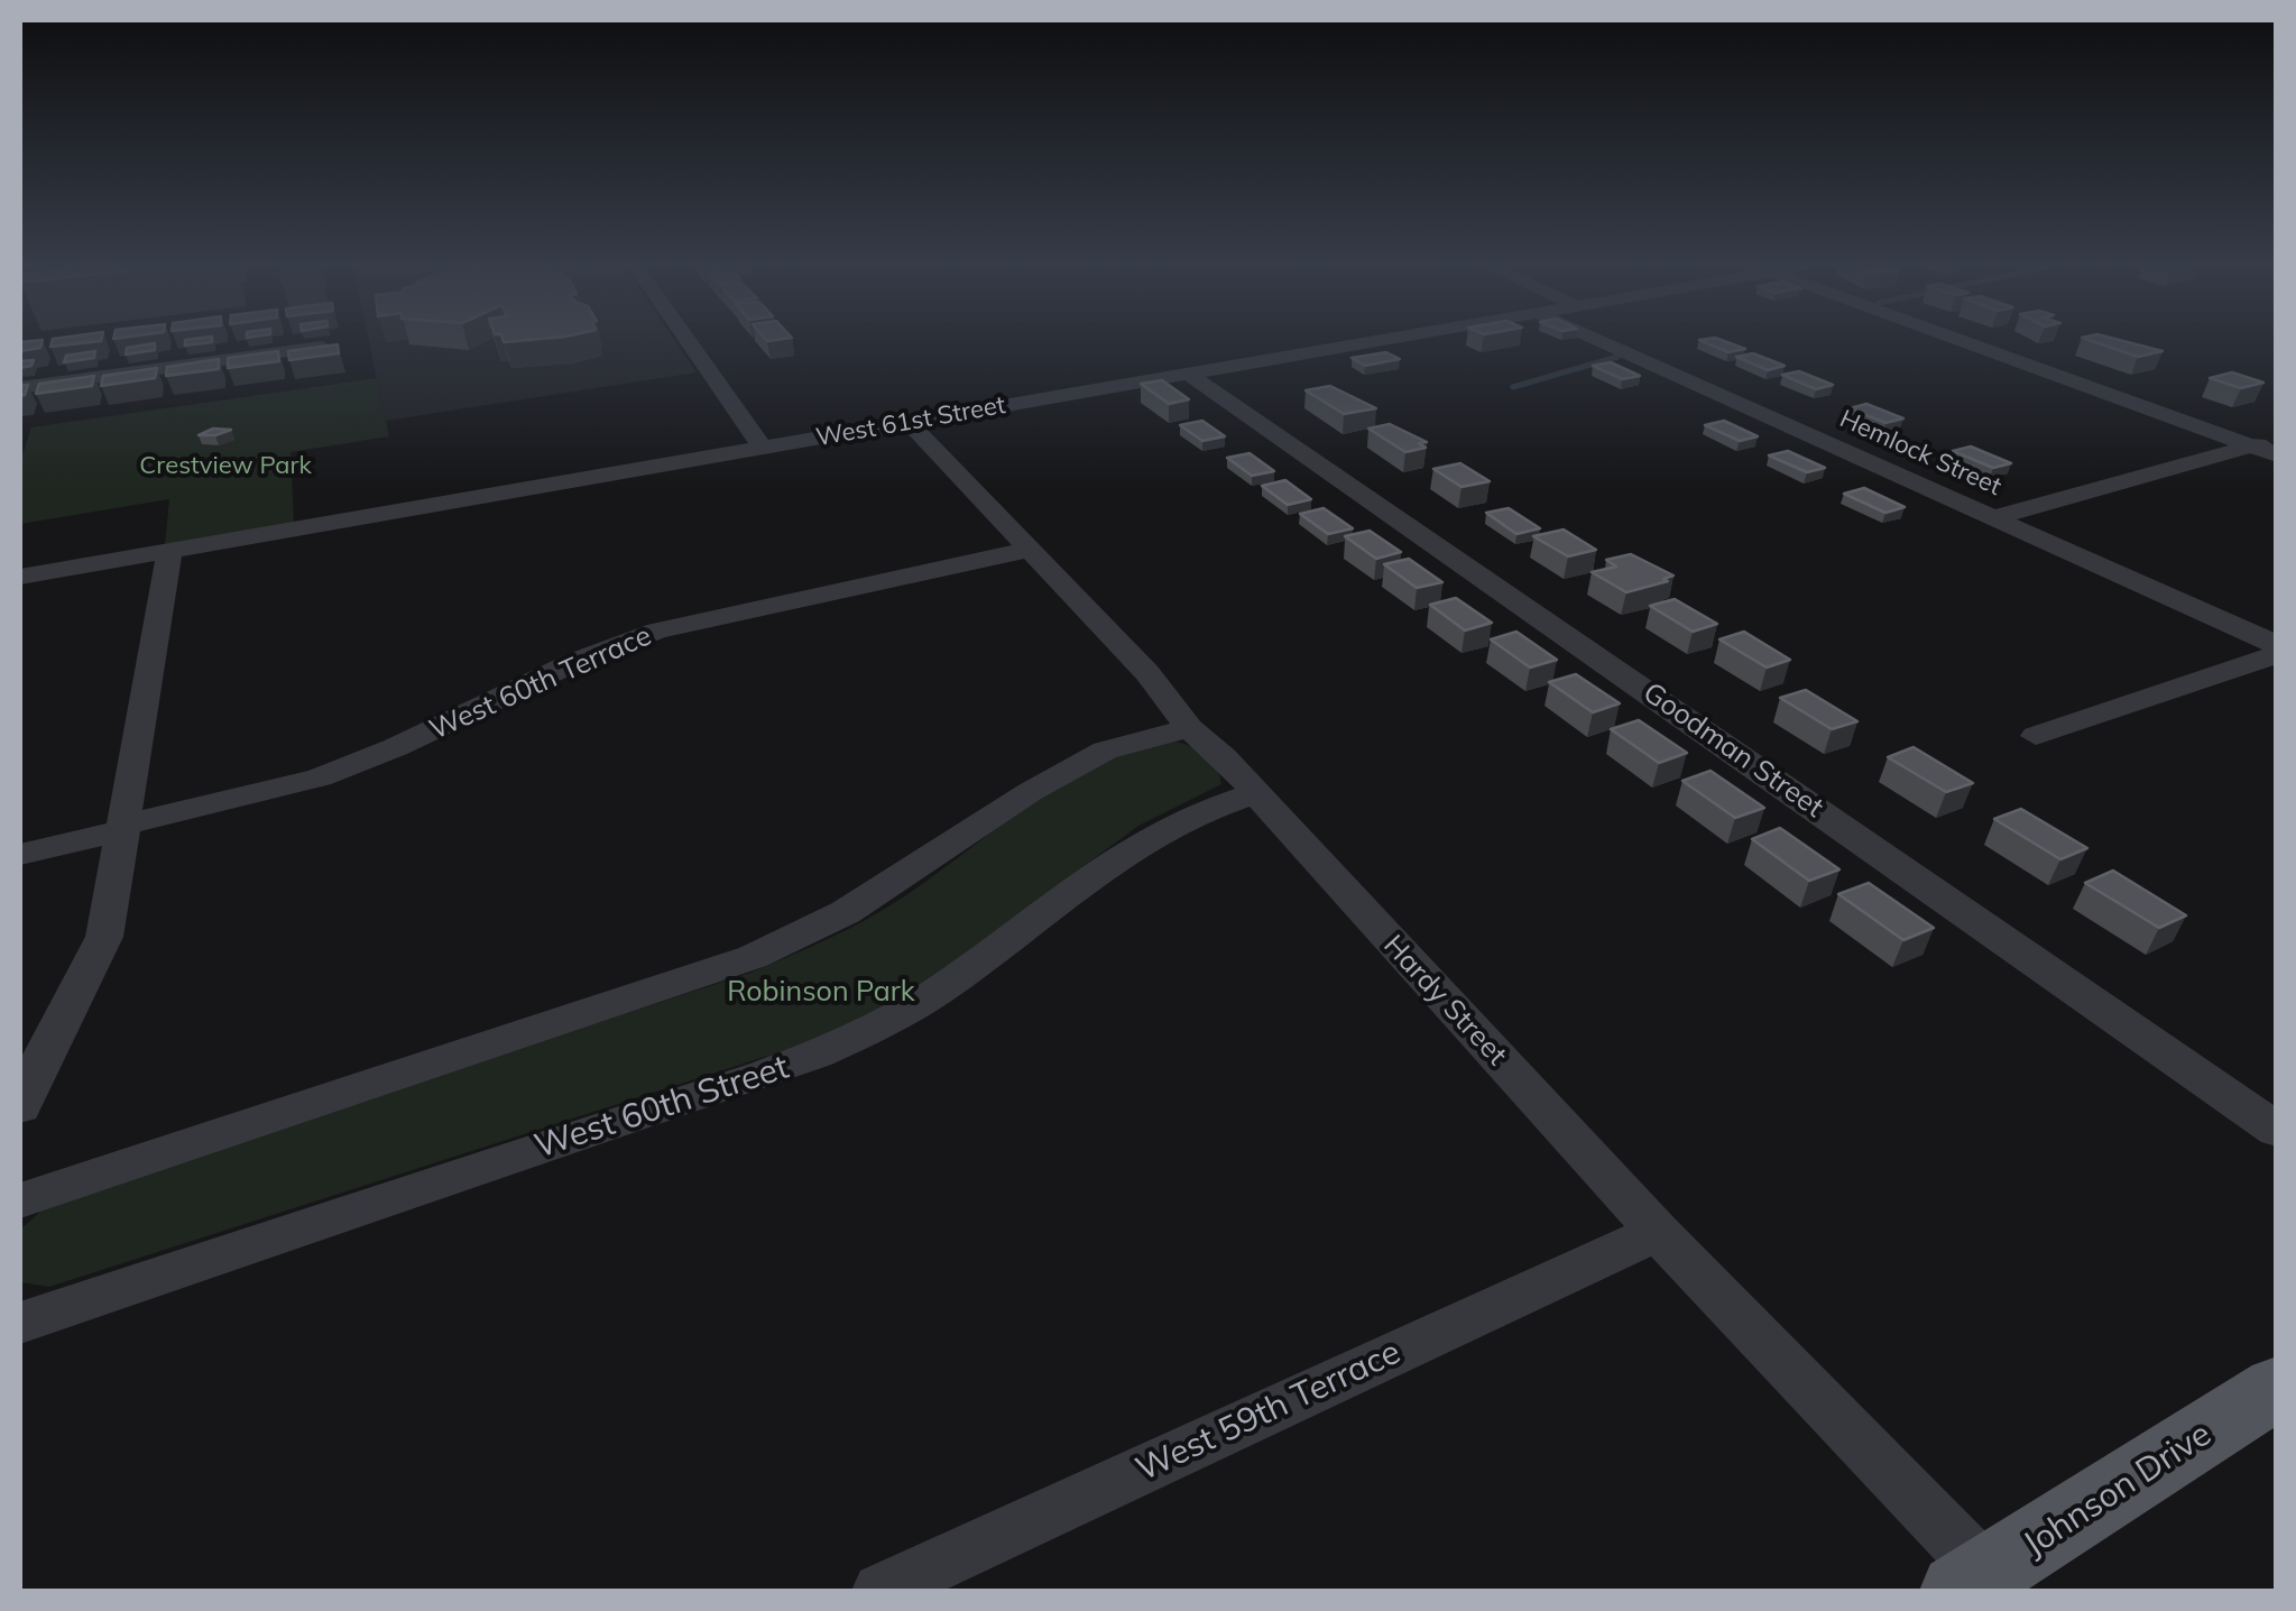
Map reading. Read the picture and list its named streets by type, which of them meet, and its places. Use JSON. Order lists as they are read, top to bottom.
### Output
{
  "streets": {
    "main road": ["Johnson Drive"],
    "street": [
      "West 61st Street",
      "Hemlock Street",
      "West 60th Terrace",
      "Goodman Street",
      "Hardy Street",
      "West 60th Street",
      "West 59th Terrace"
    ]
  },
  "crossings": [
    ["West 61st Street", "Goodman Street"],
    ["West 61st Street", "Hardy Street"],
    ["West 60th Terrace", "Hardy Street"],
    ["Hardy Street", "West 60th Street"],
    ["Hardy Street", "West 59th Terrace"],
    ["Hardy Street", "Johnson Drive"]
  ],
  "parks": ["Crestview Park", "Robinson Park"]
}
